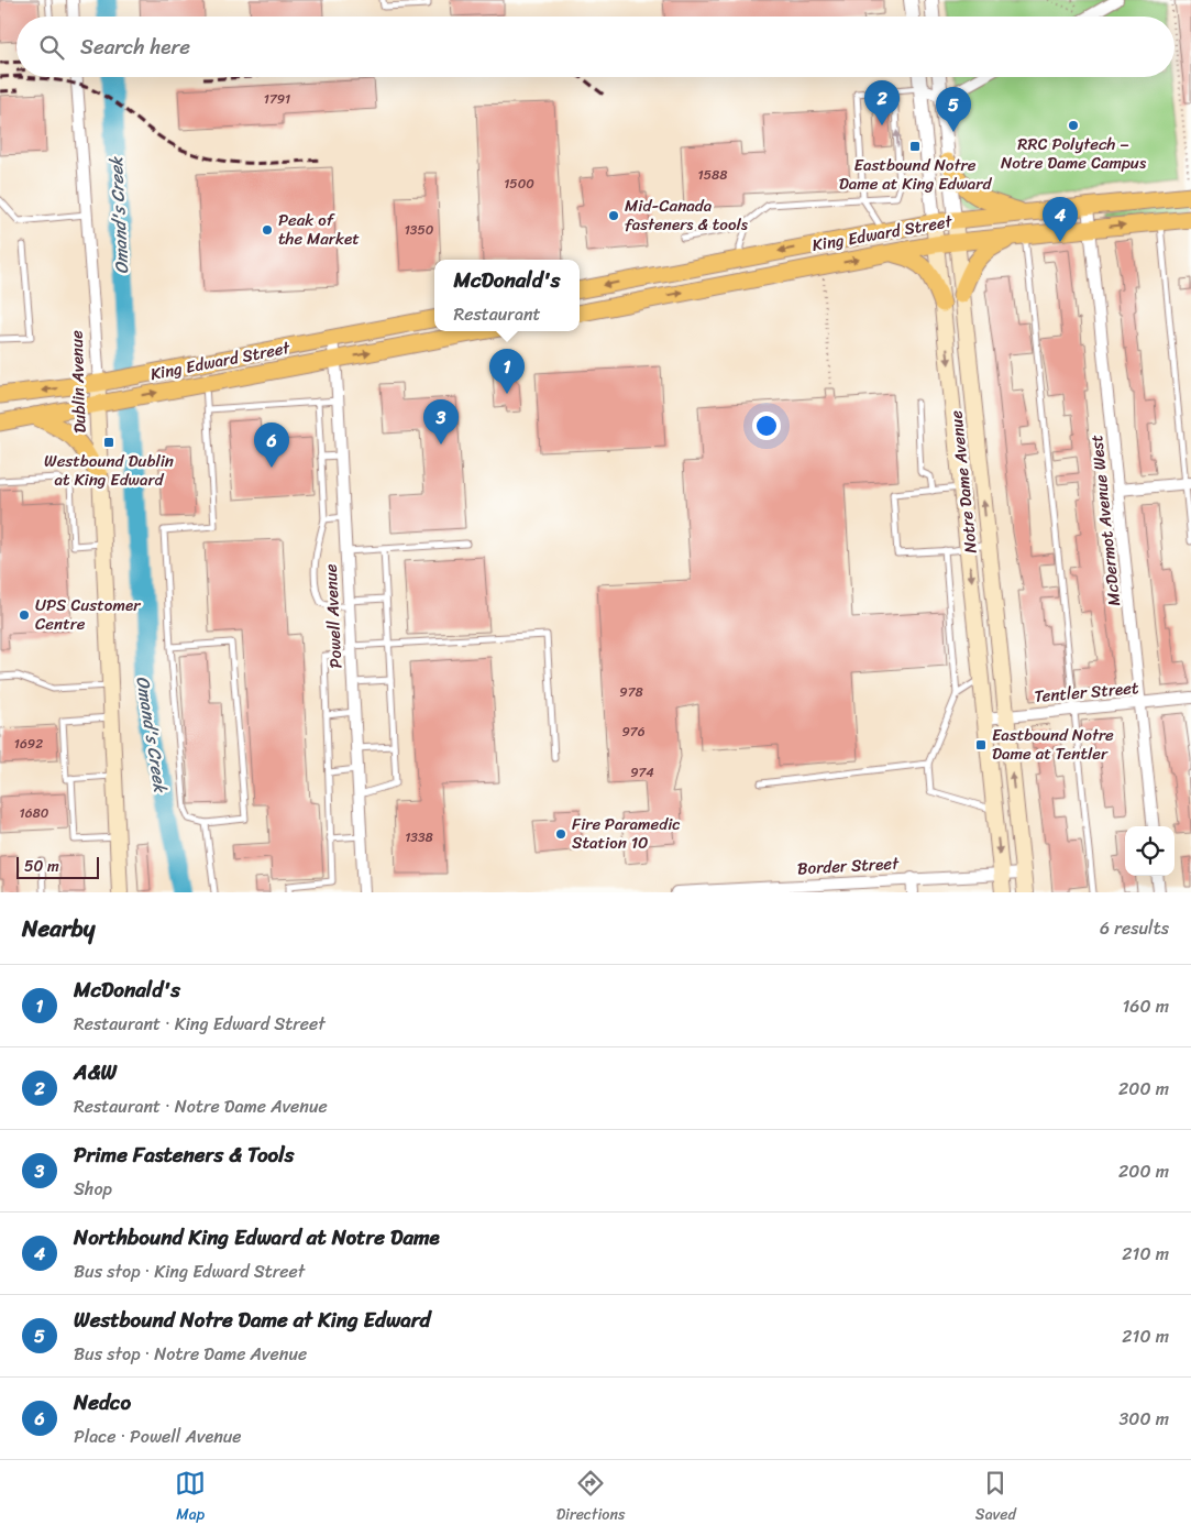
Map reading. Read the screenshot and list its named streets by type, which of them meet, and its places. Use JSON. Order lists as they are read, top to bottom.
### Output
{
  "streets": {
    "main road": ["King Edward Street", "Dublin Avenue", "Notre Dame Avenue"],
    "street": [
      "McDermot Avenue West",
      "Powell Avenue",
      "Tentler Street",
      "Border Street"
    ]
  },
  "crossings": [
    ["King Edward Street", "Dublin Avenue"],
    ["King Edward Street", "Notre Dame Avenue"],
    ["King Edward Street", "McDermot Avenue West"],
    ["King Edward Street", "Powell Avenue"],
    ["Notre Dame Avenue", "Tentler Street"],
    ["Notre Dame Avenue", "Border Street"],
    ["McDermot Avenue West", "Tentler Street"]
  ],
  "water": ["Omand's Creek"],
  "places": {
    "other": [
      "RRC Polytech – Notre Dame Campus",
      "Mid-Canada fasteners & tools",
      "Peak of the Market",
      "UPS Customer Centre",
      "Fire Paramedic Station 10"
    ],
    "transit": ["Eastbound Notre Dame at King Edward", "Westbound Dublin at King Edward", "Eastbound Notre Dame at Tentler"]
  },
  "house_numbers": [
    "1791",
    "1588",
    "1500",
    "1350",
    "978",
    "976",
    "1692",
    "974",
    "1680",
    "1338"
  ],
  "scale_bar": "50 m",
  "page": {
    "search": "Search here",
    "pins": [
      "2",
      "5",
      "4",
      "1",
      "3",
      "6"
    ],
    "popup": ["McDonald's", "Restaurant"],
    "scale": "50 m",
    "heading": ["Nearby", "6 results"],
    "list": [
      {
        "mark": "1",
        "name": "McDonald's",
        "note": "Restaurant · King Edward Street",
        "value": "160 m"
      },
      {
        "mark": "2",
        "name": "A&W",
        "note": "Restaurant · Notre Dame Avenue",
        "value": "200 m"
      },
      {
        "mark": "3",
        "name": "Prime Fasteners & Tools",
        "note": "Shop",
        "value": "200 m"
      },
      {
        "mark": "4",
        "name": "Northbound King Edward at Notre Dame",
        "note": "Bus stop · King Edward Street",
        "value": "210 m"
      },
      {
        "mark": "5",
        "name": "Westbound Notre Dame at King Edward",
        "note": "Bus stop · Notre Dame Avenue",
        "value": "210 m"
      },
      {
        "mark": "6",
        "name": "Nedco",
        "note": "Place · Powell Avenue",
        "value": "300 m"
      }
    ],
    "nav": ["Map", "Directions", "Saved"]
  }
}
